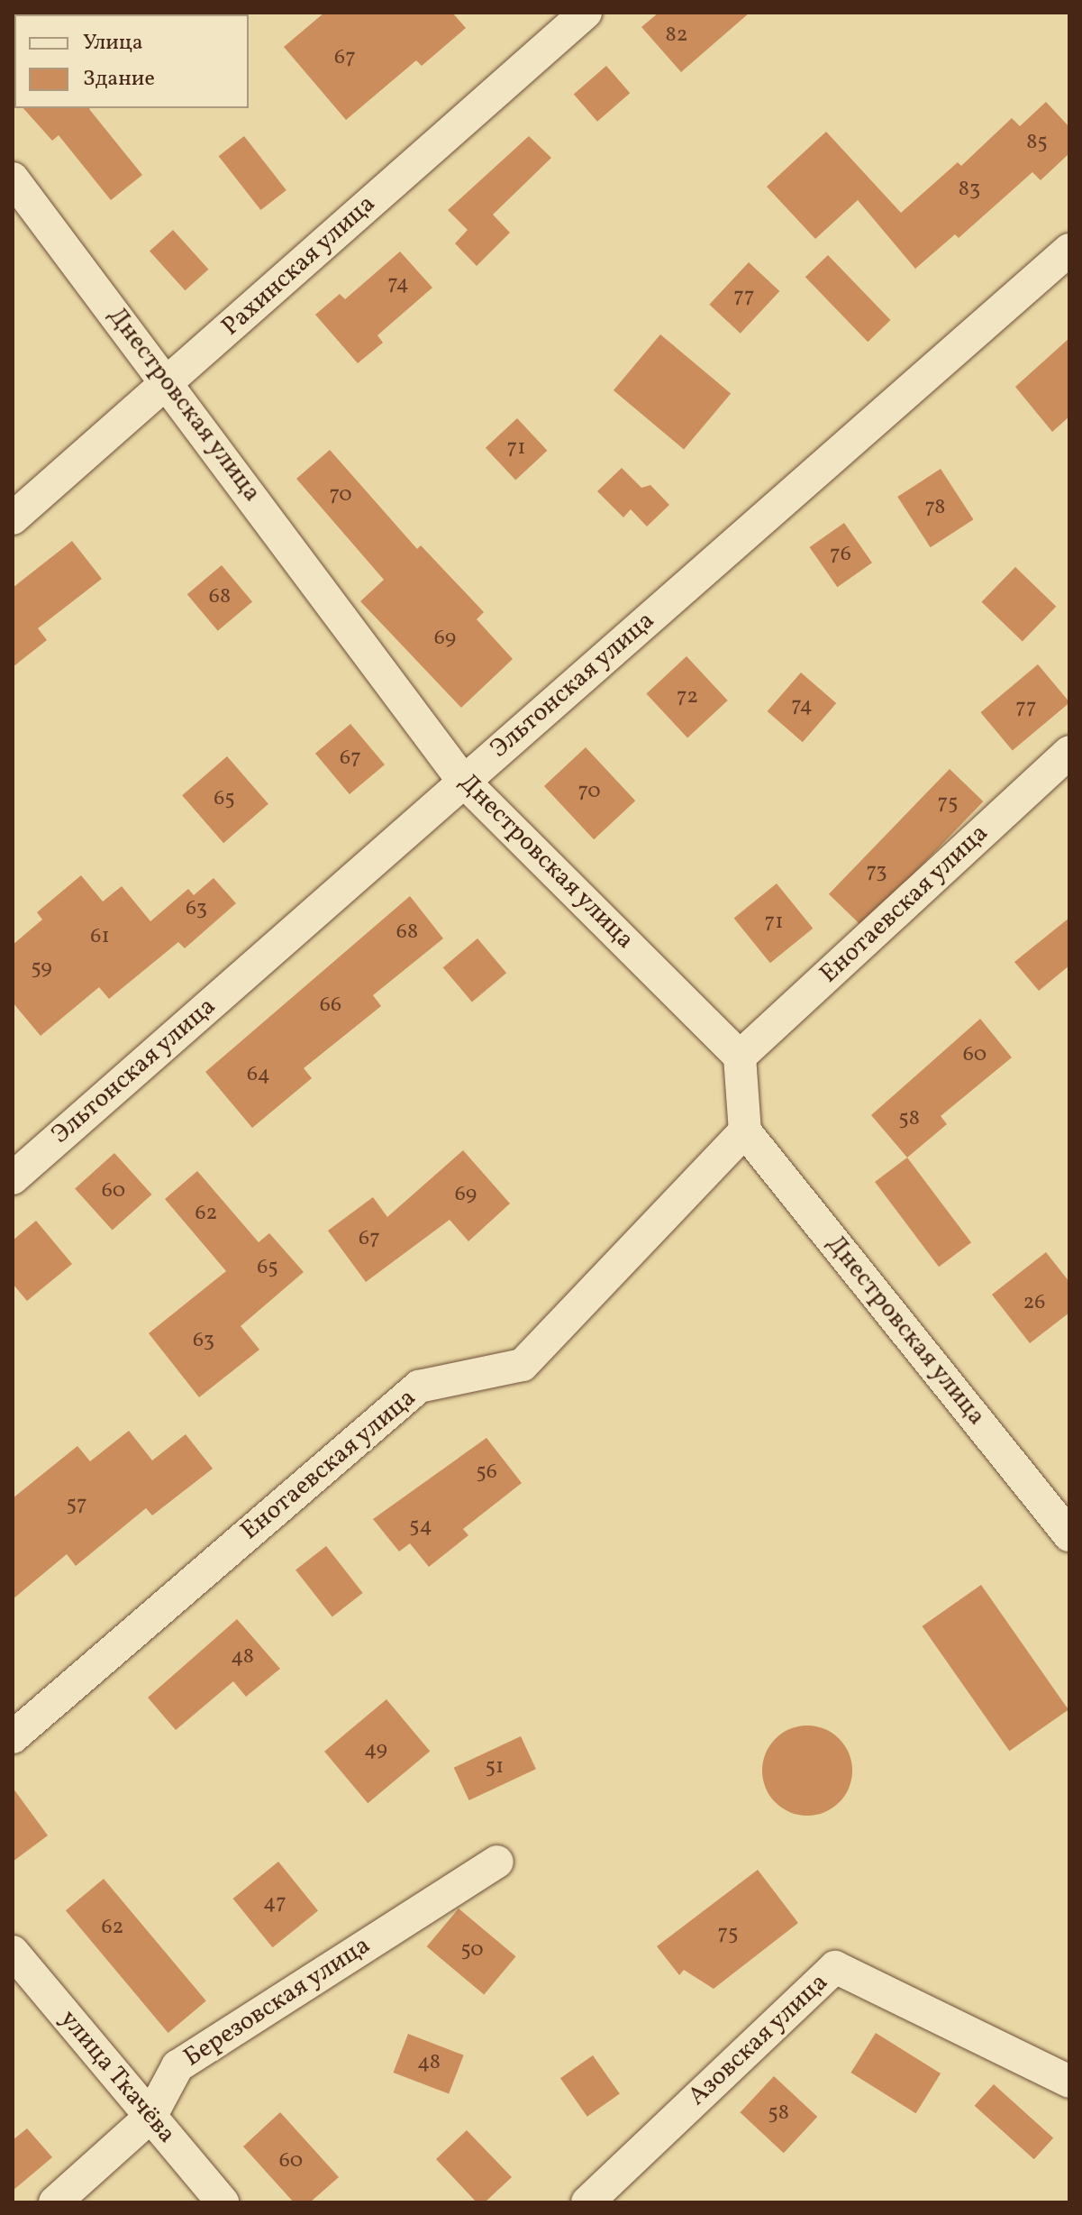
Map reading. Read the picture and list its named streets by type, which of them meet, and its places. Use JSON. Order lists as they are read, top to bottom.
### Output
{
  "streets": {
    "street": [
      "Рахинская улица",
      "Днестровская улица",
      "Эльтонская улица",
      "Енотаевская улица",
      "Березовская улица",
      "Азовская улица",
      "улица Ткачёва"
    ]
  },
  "crossings": [
    ["Рахинская улица", "Днестровская улица"],
    ["Днестровская улица", "Эльтонская улица"],
    ["Днестровская улица", "Енотаевская улица"],
    ["Березовская улица", "улица Ткачёва"]
  ],
  "house_numbers": [
    "82",
    "67",
    "85",
    "83",
    "74",
    "77",
    "71",
    "70",
    "78",
    "76",
    "68",
    "69",
    "72",
    "74",
    "77",
    "67",
    "70",
    "65",
    "75",
    "73",
    "63",
    "71",
    "68",
    "61",
    "59",
    "66",
    "60",
    "64",
    "58",
    "60",
    "69",
    "62",
    "67",
    "65",
    "26",
    "63",
    "56",
    "57",
    "54",
    "48",
    "49",
    "51",
    "47",
    "62",
    "75",
    "50",
    "48",
    "58",
    "60"
  ],
  "legend": ["Улица", "Здание"]
}
